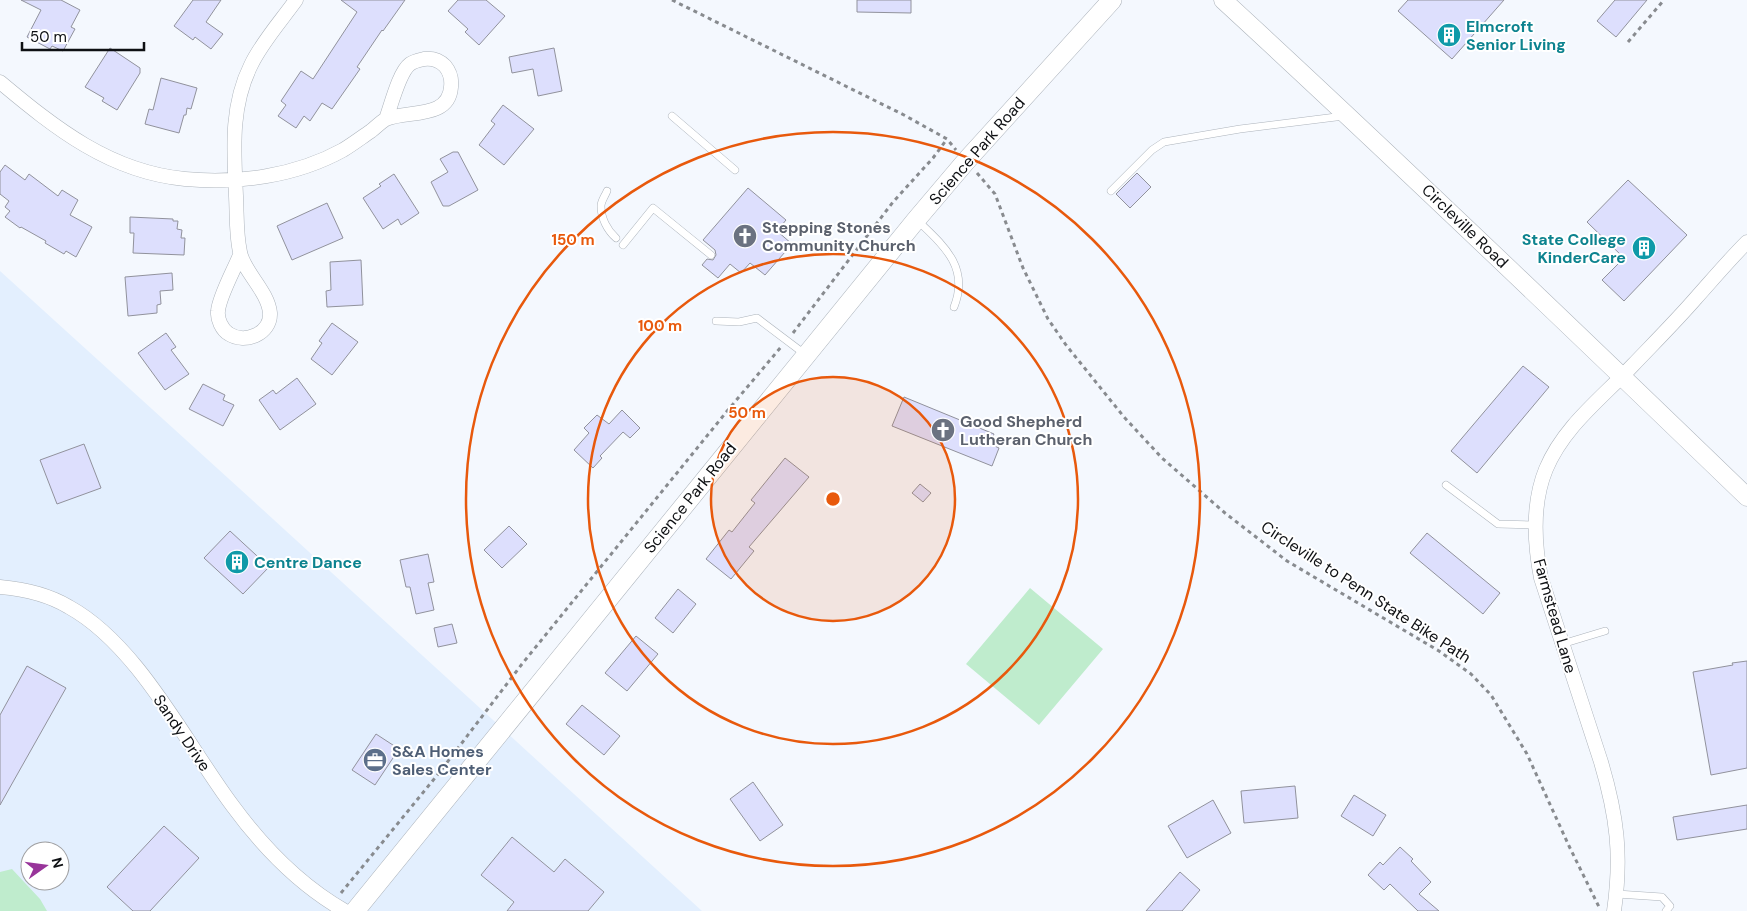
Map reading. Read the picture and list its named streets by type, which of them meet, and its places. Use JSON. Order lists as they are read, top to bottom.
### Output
{
  "streets": {
    "main road": ["Science Park Road"],
    "street": ["Circleville Road", "Farmstead Lane", "Sandy Drive"],
    "path": ["Circleville to Penn State Bike Path"]
  },
  "crossings": [
    ["Circleville Road", "Farmstead Lane"]
  ],
  "places": {
    "building": ["Elmcroft Senior Living", "State College KinderCare", "Centre Dance"],
    "church": ["Stepping Stones Community Church", "Good Shepherd Lutheran Church"],
    "office": ["S&A Homes Sales Center"]
  },
  "scale_bar": "50 m",
  "north": "right",
  "rings": ["150 m", "100 m", "50 m"]
}
